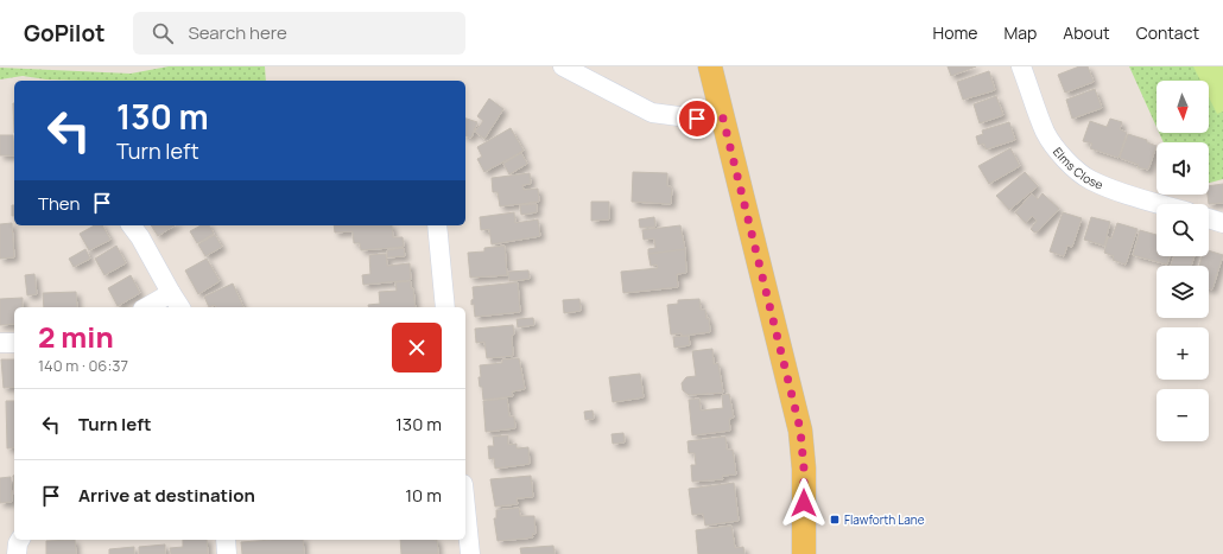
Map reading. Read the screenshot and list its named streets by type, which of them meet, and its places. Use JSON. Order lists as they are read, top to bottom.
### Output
{
  "streets": {
    "street": ["Elms Close"]
  },
  "places": {
    "transit": ["Flawforth Lane"]
  },
  "north": "bottom",
  "page": {
    "header": "GoPilot",
    "search": "Search here",
    "nav": [
      "Home",
      "Map",
      "About",
      "Contact"
    ],
    "map_buttons": ["+", "−"],
    "turn": ["130 m", "Turn left"],
    "then": "Then",
    "heading": ["2 min", "140 m · 06:37"],
    "list": [
      {
        "name": "Turn left",
        "value": "130 m"
      },
      {
        "name": "Arrive at destination",
        "value": "10 m"
      }
    ]
  }
}
